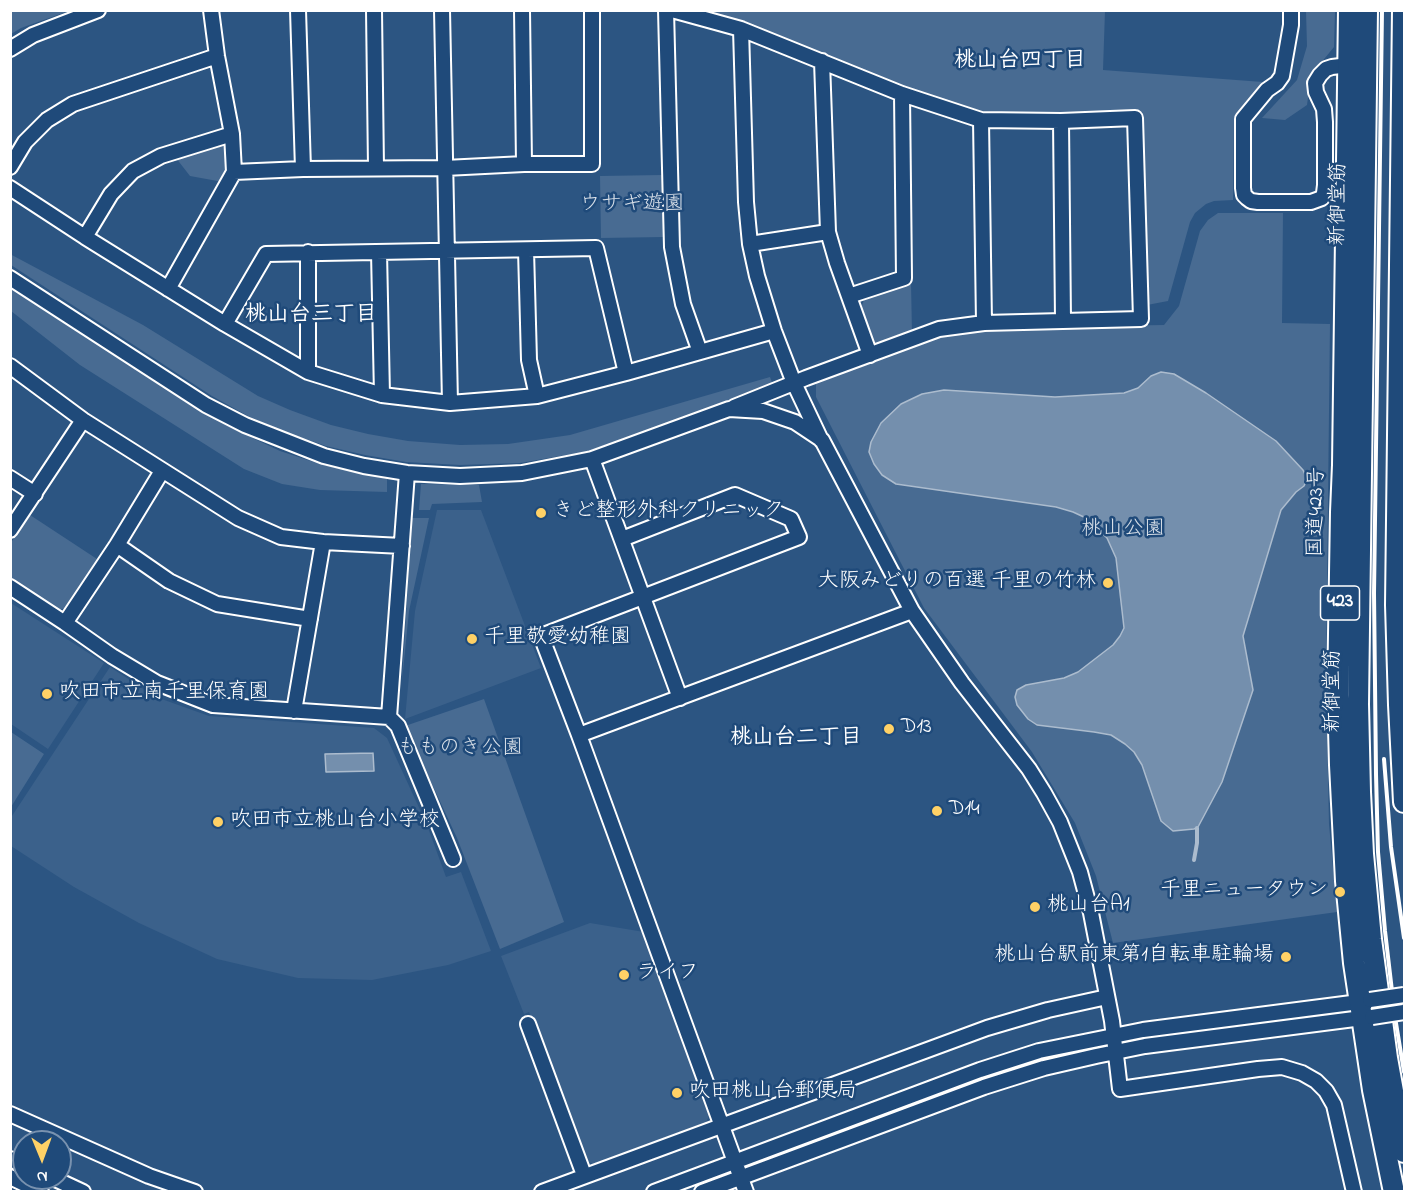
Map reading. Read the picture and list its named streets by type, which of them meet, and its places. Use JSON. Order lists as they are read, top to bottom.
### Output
{
  "streets": {
    "highway": ["新御堂筋", "国道423号", "423"]
  },
  "districts": ["桃山台四丁目", "桃山台三丁目", "桃山台二丁目"],
  "parks": ["ウサギ遊園", "桃山公園", "もものき公園"],
  "places": [
    "きど整形外科クリニック",
    "大阪みどりの百選 千里の竹林",
    "千里敬愛幼稚園",
    "吹田市立南千里保育園",
    "D13",
    "D14",
    "吹田市立桃山台小学校",
    "千里ニュータウン",
    "桃山台A1",
    "桃山台駅前東第1自転車駐輪場",
    "ライフ",
    "吹田桃山台郵便局"
  ],
  "north": "bottom"
}
